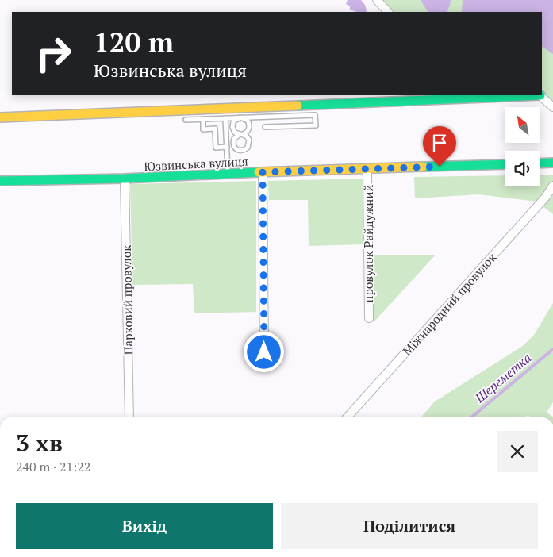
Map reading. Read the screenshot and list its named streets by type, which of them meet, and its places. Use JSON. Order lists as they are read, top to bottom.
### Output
{
  "streets": {
    "street": [
      "Юзвинська вулиця",
      "провулок Райдужний",
      "Парковий провулок",
      "Міжнародний провулок"
    ]
  },
  "crossings": [
    ["Юзвинська вулиця", "провулок Райдужний"],
    ["Юзвинська вулиця", "Парковий провулок"]
  ],
  "water": ["Шереметка"],
  "north": "top left",
  "page": {
    "turn": ["120 m", "Юзвинська вулиця"],
    "heading": ["3 хв", "240 m · 21:22"],
    "buttons": ["Вихід", "Поділитися"]
  }
}
